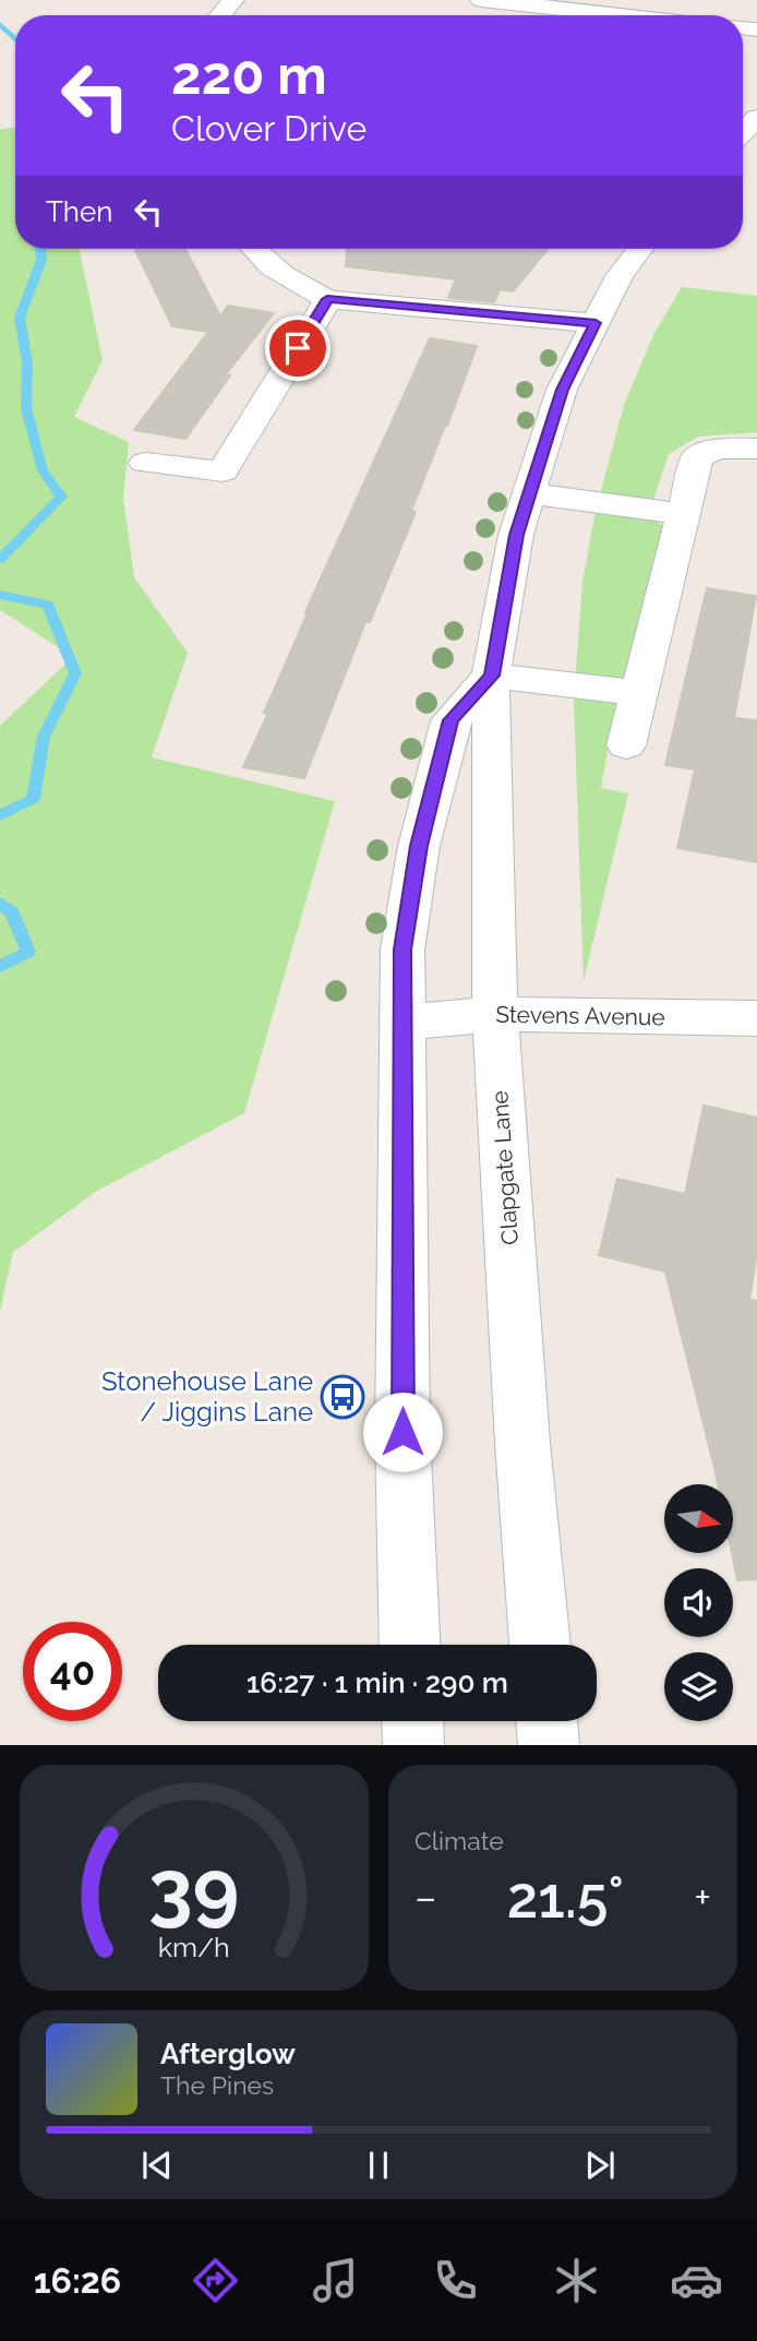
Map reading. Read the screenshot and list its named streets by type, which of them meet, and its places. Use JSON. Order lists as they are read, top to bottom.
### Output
{
  "streets": {
    "street": ["Stevens Avenue", "Clapgate Lane"]
  },
  "crossings": [
    ["Stevens Avenue", "Clapgate Lane"]
  ],
  "places": {
    "bus stop": ["Stonehouse Lane / Jiggins Lane"]
  },
  "north": "right",
  "page": {
    "turn": ["220 m", "Clover Drive"],
    "then": "Then",
    "limit": "40",
    "trip": "16:27 · 1 min · 290 m",
    "tile": "Climate",
    "heat": ["−", "21.5°", "+"],
    "song": ["Afterglow", "The Pines"],
    "tabs": "16:26",
    "gauge": ["39", "km/h"]
  }
}
